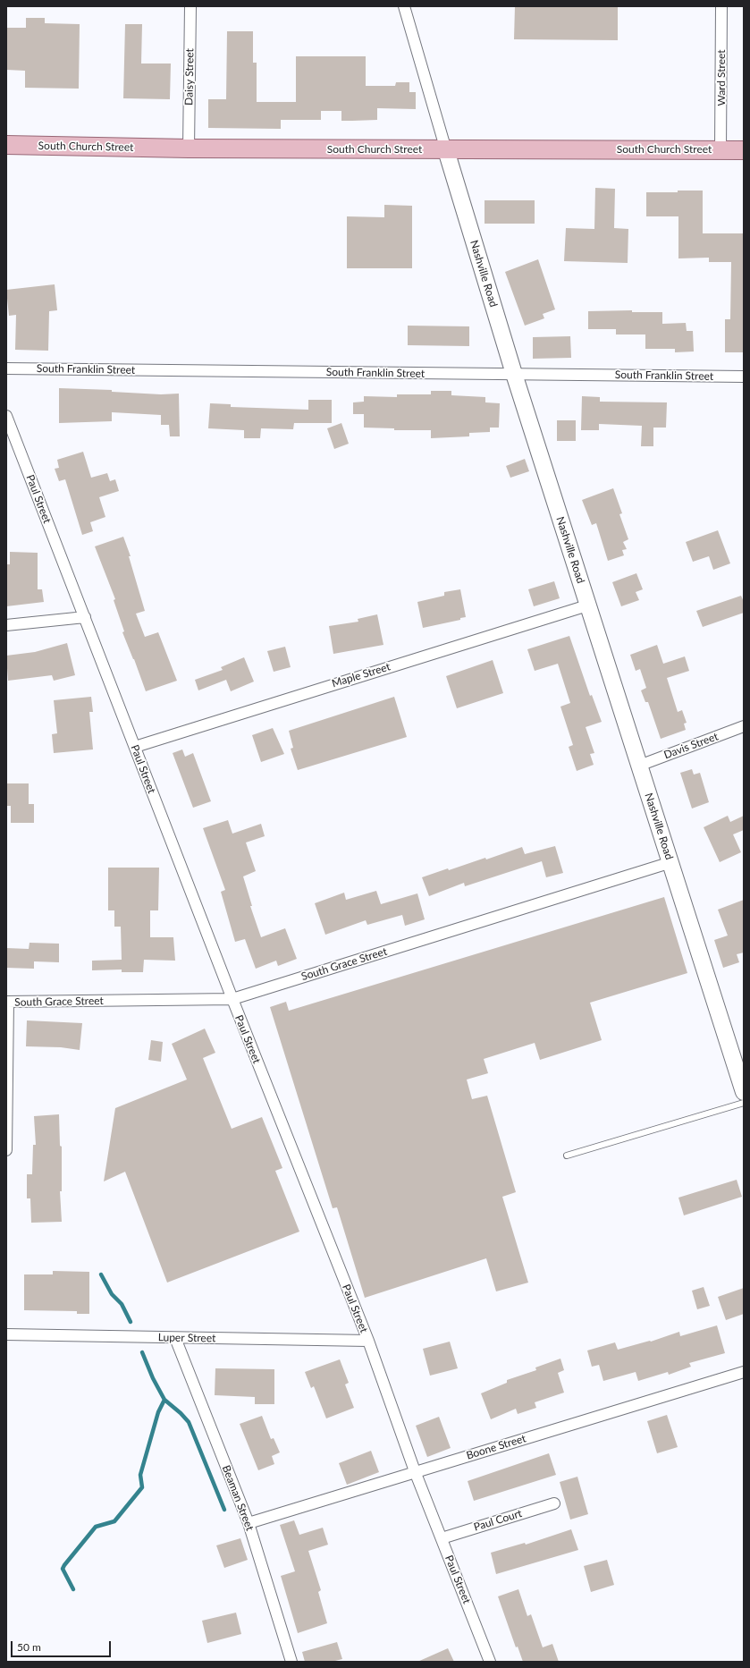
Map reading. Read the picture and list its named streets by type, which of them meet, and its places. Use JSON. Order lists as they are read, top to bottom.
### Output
{
  "streets": {
    "main road": ["South Church Street", "Nashville Road"],
    "street": [
      "Daisy Street",
      "Ward Street",
      "South Franklin Street",
      "Paul Street",
      "Maple Street",
      "Davis Street",
      "South Grace Street",
      "Luper Street",
      "Boone Street",
      "Beaman Street",
      "Paul Court"
    ]
  },
  "crossings": [
    ["Daisy Street", "South Church Street"],
    ["Ward Street", "South Church Street"],
    ["South Church Street", "Nashville Road"],
    ["Nashville Road", "South Franklin Street"],
    ["Nashville Road", "Maple Street"],
    ["Nashville Road", "Davis Street"],
    ["Nashville Road", "South Grace Street"],
    ["Paul Street", "Maple Street"],
    ["Paul Street", "South Grace Street"],
    ["Paul Street", "Luper Street"],
    ["Paul Street", "Boone Street"],
    ["Paul Street", "Paul Court"],
    ["Luper Street", "Beaman Street"],
    ["Boone Street", "Beaman Street"]
  ],
  "scale_bar": "50 m"
}
